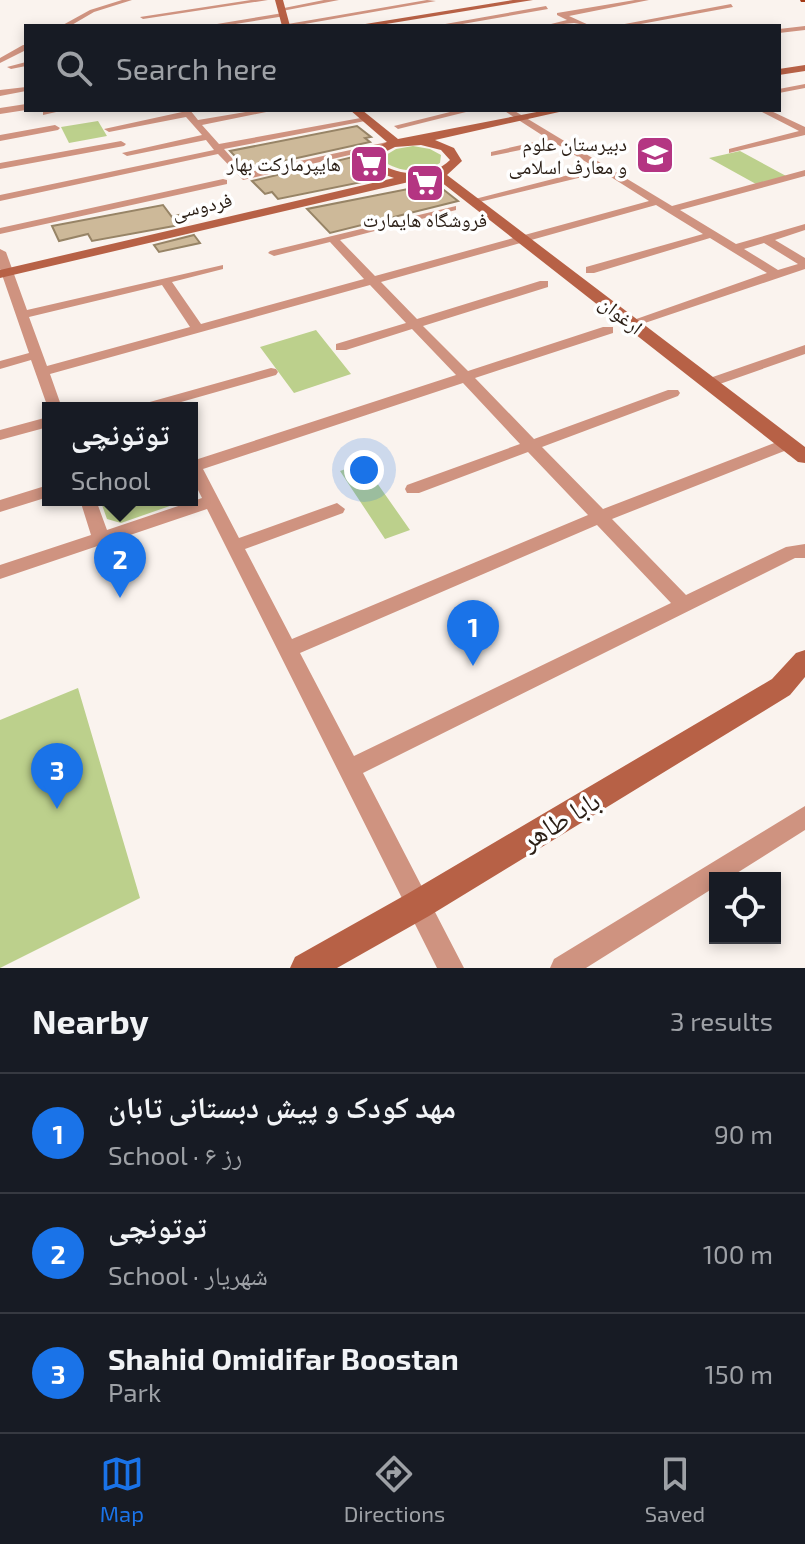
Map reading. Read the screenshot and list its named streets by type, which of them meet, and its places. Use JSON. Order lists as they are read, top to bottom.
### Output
{
  "streets": {
    "street": ["فردوسی", "ارغوان", "بابا طاهر"]
  },
  "crossings": [
    ["فردوسی", "ارغوان"]
  ],
  "places": {
    "school or university": ["دبیرستان علوم و معارف اسلامی"],
    "supermarket": ["هایپرمارکت بهار", "فروشگاه هایمارت"]
  },
  "page": {
    "search": "Search here",
    "popup": ["توتونچی", "School"],
    "pins": ["2", "1", "3"],
    "heading": ["Nearby", "3 results"],
    "list": [
      {
        "mark": "1",
        "name": "مهد کودک و پیش دبستانی تابان",
        "note": "School · رز ۶",
        "value": "90 m"
      },
      {
        "mark": "2",
        "name": "توتونچی",
        "note": "School · شهریار",
        "value": "100 m"
      },
      {
        "mark": "3",
        "name": "Shahid Omidifar Boostan",
        "note": "Park",
        "value": "150 m"
      }
    ],
    "nav": ["Map", "Directions", "Saved"]
  }
}
